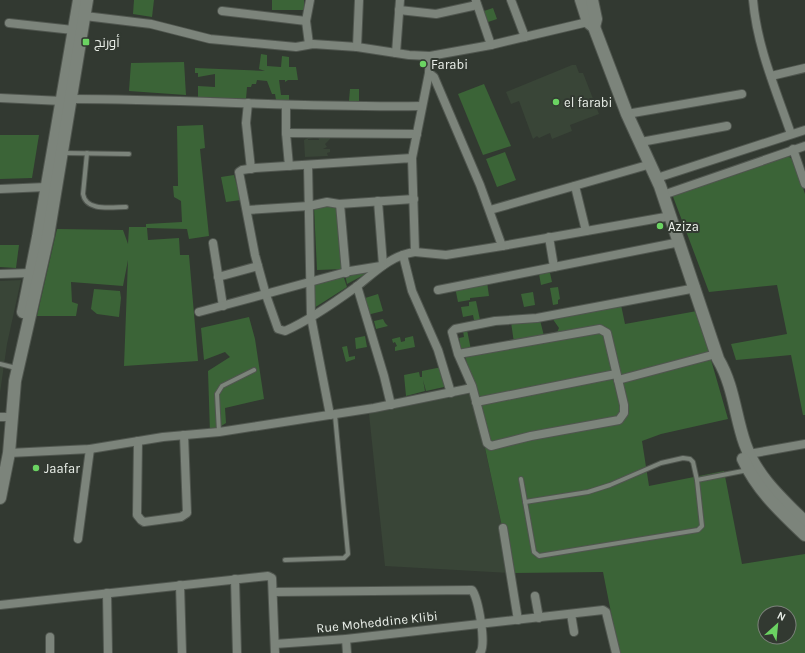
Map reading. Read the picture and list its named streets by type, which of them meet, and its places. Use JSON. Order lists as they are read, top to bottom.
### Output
{
  "streets": {
    "street": ["Rue Moheddine Klibi"]
  },
  "places": {
    "transit": ["أورنج"],
    "other": [
      "Farabi",
      "el farabi",
      "Aziza",
      "Jaafar"
    ]
  },
  "north": "top right"
}
